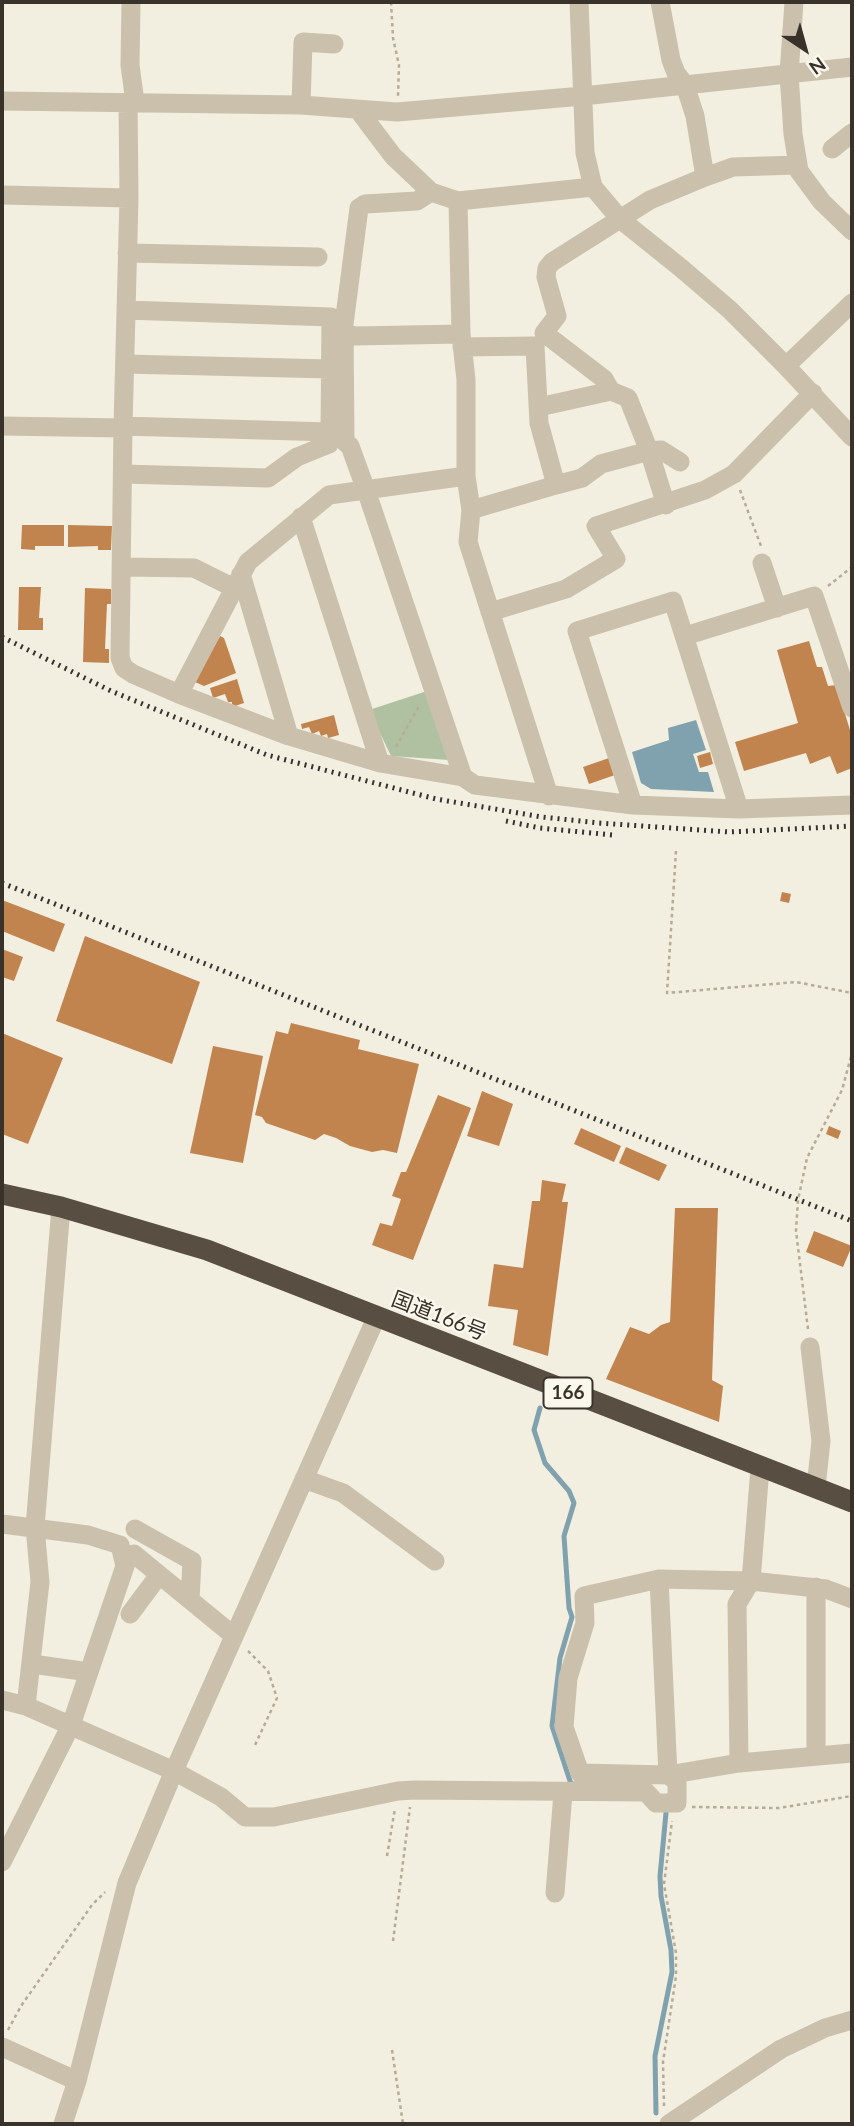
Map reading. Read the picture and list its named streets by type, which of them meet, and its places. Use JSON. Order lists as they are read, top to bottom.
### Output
{
  "streets": {
    "highway": ["国道166号", "166"]
  },
  "north": "bottom right"
}
